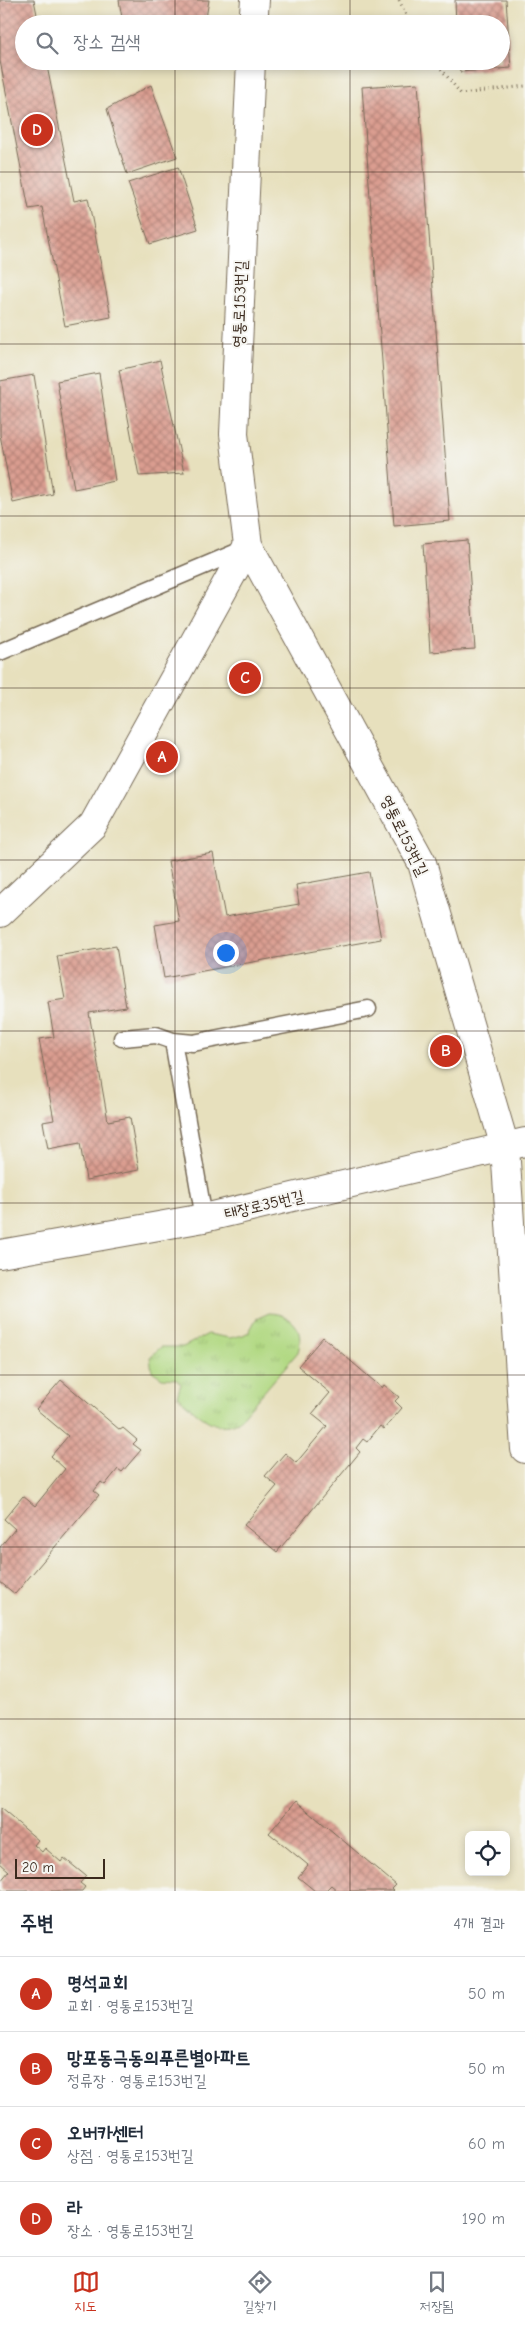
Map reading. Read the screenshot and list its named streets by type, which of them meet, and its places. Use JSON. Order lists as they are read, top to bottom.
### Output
{
  "streets": {
    "street": ["영통로153번길", "태장로35번길"]
  },
  "crossings": [
    ["영통로153번길", "태장로35번길"]
  ],
  "scale_bar": "20 m",
  "page": {
    "search": "장소 검색",
    "pins": [
      "D",
      "C",
      "A",
      "B"
    ],
    "scale": "20 m",
    "heading": ["주변", "4개 결과"],
    "list": [
      {
        "mark": "A",
        "name": "명석교회",
        "note": "교회 · 영통로153번길",
        "value": "50 m"
      },
      {
        "mark": "B",
        "name": "망포동극동의푸른별아파트",
        "note": "정류장 · 영통로153번길",
        "value": "50 m"
      },
      {
        "mark": "C",
        "name": "오버카센터",
        "note": "상점 · 영통로153번길",
        "value": "60 m"
      },
      {
        "mark": "D",
        "name": "라",
        "note": "장소 · 영통로153번길",
        "value": "190 m"
      }
    ],
    "nav": ["지도", "길찾기", "저장됨"]
  }
}
